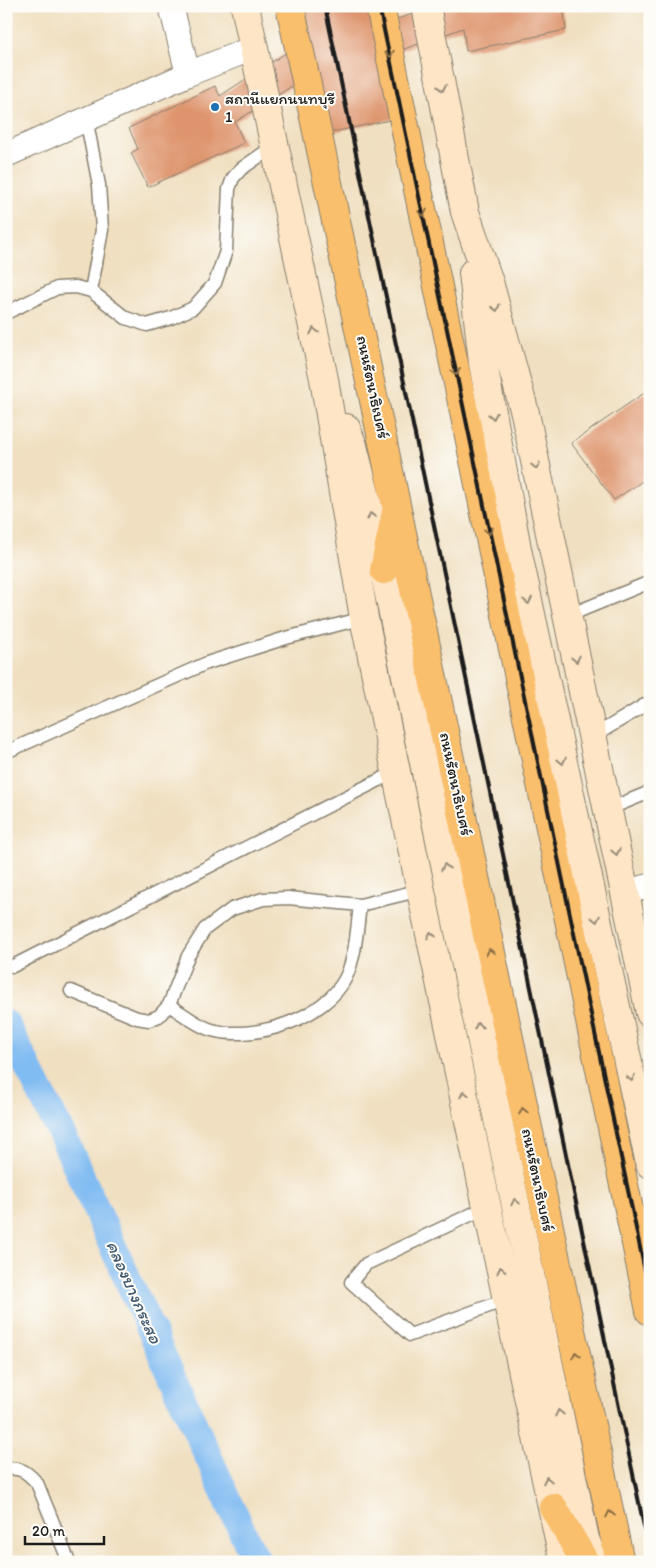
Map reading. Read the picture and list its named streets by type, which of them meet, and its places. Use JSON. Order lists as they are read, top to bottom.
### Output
{
  "streets": {
    "main road": ["ถนนรัตนาธิเบศร์"]
  },
  "water": ["คลองบางกระสอ"],
  "places": ["สถานีแยกนนทบุรี 1"],
  "scale_bar": "20 m"
}
